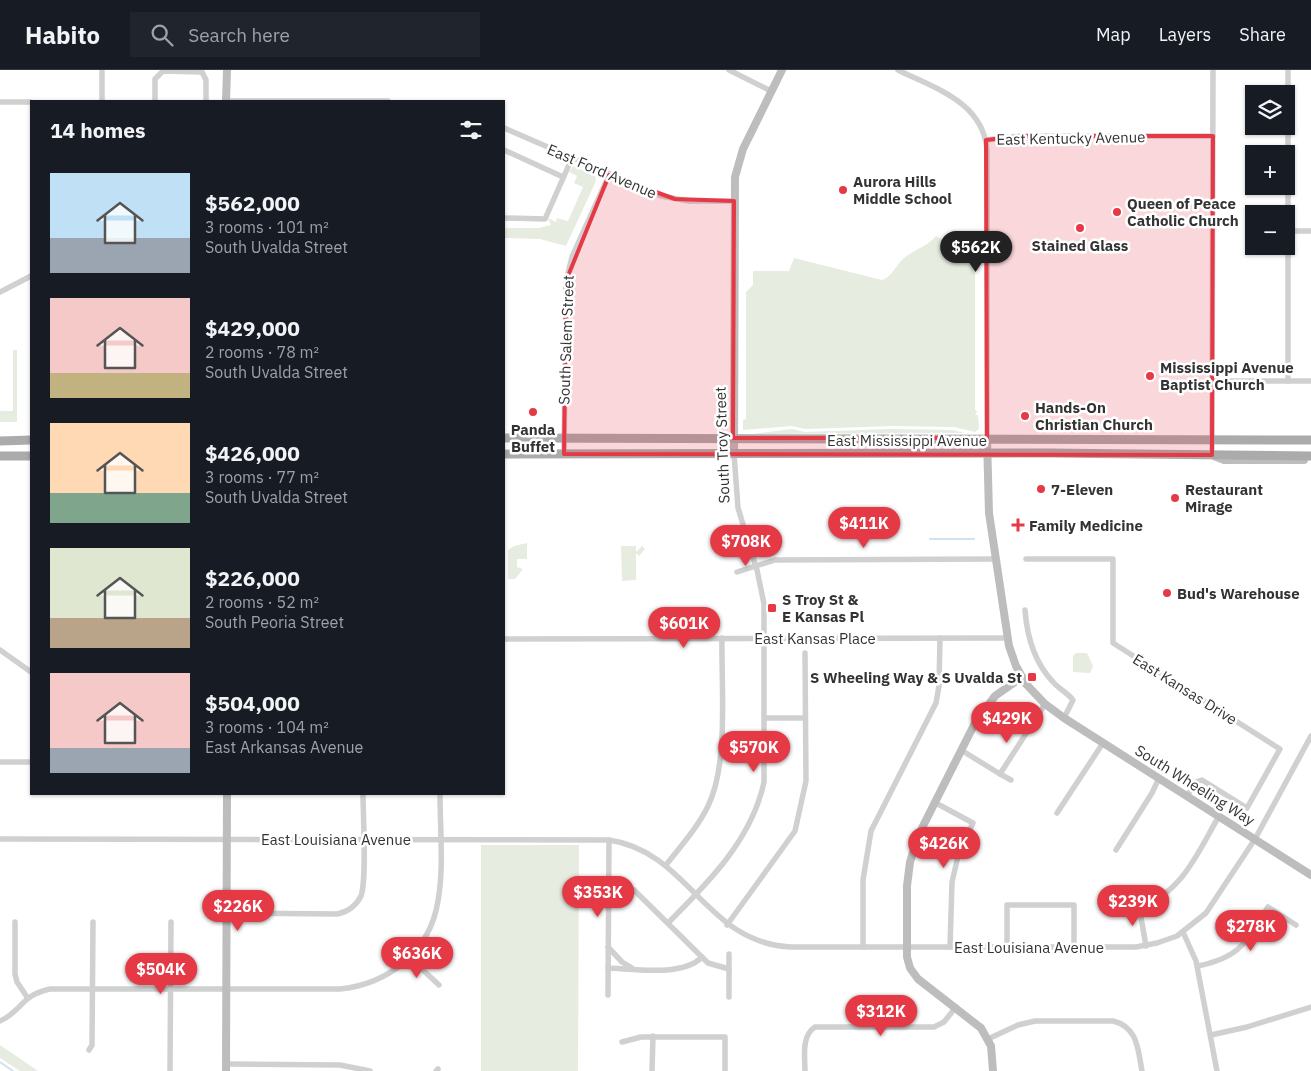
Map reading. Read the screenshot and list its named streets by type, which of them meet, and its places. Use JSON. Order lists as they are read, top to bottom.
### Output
{
  "streets": {
    "main road": ["East Mississippi Avenue"],
    "street": [
      "East Kentucky Avenue",
      "East Ford Avenue",
      "South Salem Street",
      "South Troy Street",
      "East Kansas Place",
      "East Kansas Drive",
      "South Wheeling Way",
      "East Louisiana Avenue"
    ]
  },
  "crossings": [
    ["East Ford Avenue", "South Salem Street"],
    ["East Ford Avenue", "South Troy Street"],
    ["South Salem Street", "East Mississippi Avenue"],
    ["East Mississippi Avenue", "South Troy Street"],
    ["East Mississippi Avenue", "South Wheeling Way"],
    ["South Troy Street", "East Kansas Place"],
    ["South Troy Street", "East Louisiana Avenue"],
    ["East Kansas Place", "South Wheeling Way"],
    ["East Kansas Drive", "South Wheeling Way"],
    ["South Wheeling Way", "East Louisiana Avenue"]
  ],
  "places": {
    "other": [
      "Aurora Hills Middle School",
      "Queen of Peace Catholic Church",
      "Stained Glass",
      "Mississippi Avenue Baptist Church",
      "Panda Buffet",
      "Hands-On Christian Church",
      "7-Eleven",
      "Restaurant Mirage",
      "Bud's Warehouse"
    ],
    "health": ["Family Medicine"],
    "transit": ["S Troy St & E Kansas Pl", "S Wheeling Way & S Uvalda St"]
  },
  "page": {
    "header": "Habito",
    "search": "Search here",
    "nav": ["Map", "Layers", "Share"],
    "map_buttons": ["+", "−"],
    "heading": "14 homes",
    "list": [
      {
        "name": "$562,000",
        "note": "3 rooms · 101 m² · South Uvalda Street"
      },
      {
        "name": "$429,000",
        "note": "2 rooms · 78 m² · South Uvalda Street"
      },
      {
        "name": "$426,000",
        "note": "3 rooms · 77 m² · South Uvalda Street"
      },
      {
        "name": "$226,000",
        "note": "2 rooms · 52 m² · South Peoria Street"
      },
      {
        "name": "$504,000",
        "note": "3 rooms · 104 m² · East Arkansas Avenue"
      }
    ],
    "price": [
      "$562K",
      "$411K",
      "$708K",
      "$601K",
      "$429K",
      "$570K",
      "$426K",
      "$353K",
      "$239K",
      "$226K",
      "$278K",
      "$636K",
      "$504K",
      "$312K"
    ]
  }
}
